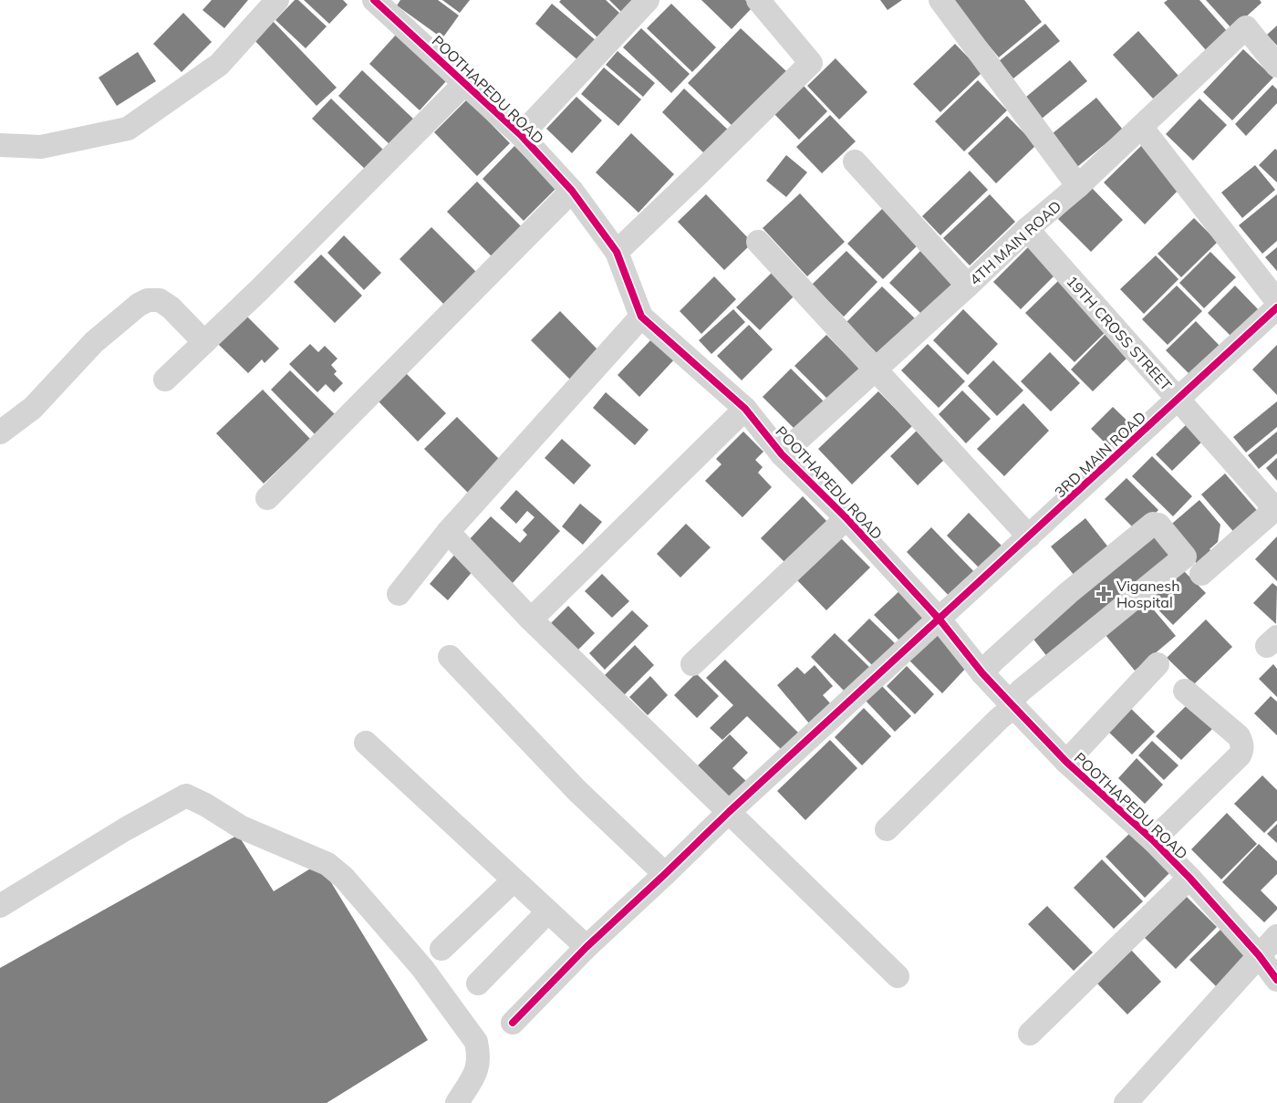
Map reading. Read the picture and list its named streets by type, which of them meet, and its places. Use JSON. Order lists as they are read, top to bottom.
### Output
{
  "streets": {
    "street": [
      "POOTHAPEDU ROAD",
      "4TH MAIN ROAD",
      "19TH CROSS STREET",
      "3RD MAIN ROAD"
    ]
  },
  "crossings": [
    ["POOTHAPEDU ROAD", "4TH MAIN ROAD"],
    ["POOTHAPEDU ROAD", "3RD MAIN ROAD"],
    ["4TH MAIN ROAD", "19TH CROSS STREET"],
    ["19TH CROSS STREET", "3RD MAIN ROAD"]
  ],
  "places": {
    "health": ["Viganesh Hospital"]
  }
}
